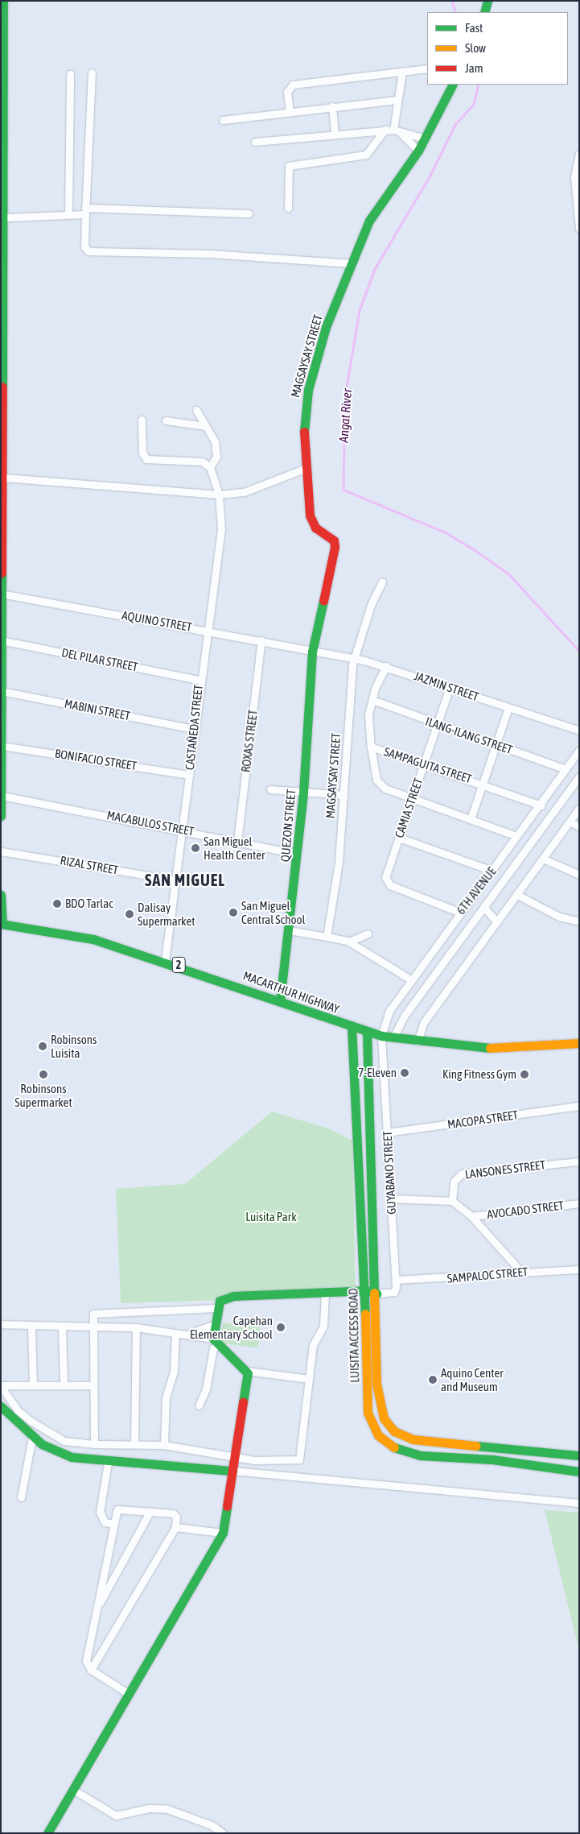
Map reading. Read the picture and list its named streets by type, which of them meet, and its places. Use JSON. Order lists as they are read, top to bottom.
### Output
{
  "streets": {
    "main road": [
      "MAGSAYSAY STREET",
      "QUEZON STREET",
      "2",
      "MACARTHUR HIGHWAY",
      "LUISITA ACCESS ROAD"
    ],
    "street": [
      "AQUINO STREET",
      "DEL PILAR STREET",
      "JAZMIN STREET",
      "MABINI STREET",
      "CASTAÑEDA STREET",
      "ILANG-ILANG STREET",
      "ROXAS STREET",
      "BONIFACIO STREET",
      "SAMPAGUITA STREET",
      "CAMIA STREET",
      "MACABULOS STREET",
      "RIZAL STREET",
      "6TH AVENUE",
      "MACOPA STREET",
      "LANSONES STREET",
      "GUYABANO STREET",
      "AVOCADO STREET",
      "SAMPALOC STREET"
    ]
  },
  "crossings": [
    ["MAGSAYSAY STREET", "AQUINO STREET"],
    ["MAGSAYSAY STREET", "JAZMIN STREET"],
    ["MAGSAYSAY STREET", "QUEZON STREET"],
    ["AQUINO STREET", "JAZMIN STREET"],
    ["AQUINO STREET", "CASTAÑEDA STREET"],
    ["AQUINO STREET", "ROXAS STREET"],
    ["AQUINO STREET", "QUEZON STREET"],
    ["DEL PILAR STREET", "CASTAÑEDA STREET"],
    ["JAZMIN STREET", "SAMPAGUITA STREET"],
    ["JAZMIN STREET", "CAMIA STREET"],
    ["JAZMIN STREET", "QUEZON STREET"],
    ["MABINI STREET", "CASTAÑEDA STREET"],
    ["CASTAÑEDA STREET", "BONIFACIO STREET"],
    ["CASTAÑEDA STREET", "MACABULOS STREET"],
    ["CASTAÑEDA STREET", "RIZAL STREET"],
    ["CASTAÑEDA STREET", "MACARTHUR HIGHWAY"],
    ["ILANG-ILANG STREET", "SAMPAGUITA STREET"],
    ["ILANG-ILANG STREET", "CAMIA STREET"],
    ["ILANG-ILANG STREET", "6TH AVENUE"],
    ["ROXAS STREET", "MACABULOS STREET"],
    ["SAMPAGUITA STREET", "CAMIA STREET"],
    ["SAMPAGUITA STREET", "6TH AVENUE"],
    ["CAMIA STREET", "6TH AVENUE"],
    ["MACABULOS STREET", "QUEZON STREET"],
    ["QUEZON STREET", "MACARTHUR HIGHWAY"],
    ["6TH AVENUE", "MACARTHUR HIGHWAY"],
    ["6TH AVENUE", "GUYABANO STREET"],
    ["MACARTHUR HIGHWAY", "GUYABANO STREET"],
    ["MACARTHUR HIGHWAY", "LUISITA ACCESS ROAD"],
    ["MACOPA STREET", "GUYABANO STREET"],
    ["GUYABANO STREET", "SAMPALOC STREET"]
  ],
  "districts": ["SAN MIGUEL"],
  "water": ["Angat River"],
  "parks": ["Luisita Park"],
  "places": [
    "San Miguel Health Center",
    "BDO Tarlac",
    "San Miguel Central School",
    "Dalisay Supermarket",
    "Robinsons Luisita",
    "7-Eleven",
    "Robinsons Supermarket",
    "King Fitness Gym",
    "Capehan Elementary School",
    "Aquino Center and Museum"
  ],
  "legend": ["Fast", "Slow", "Jam"]
}
